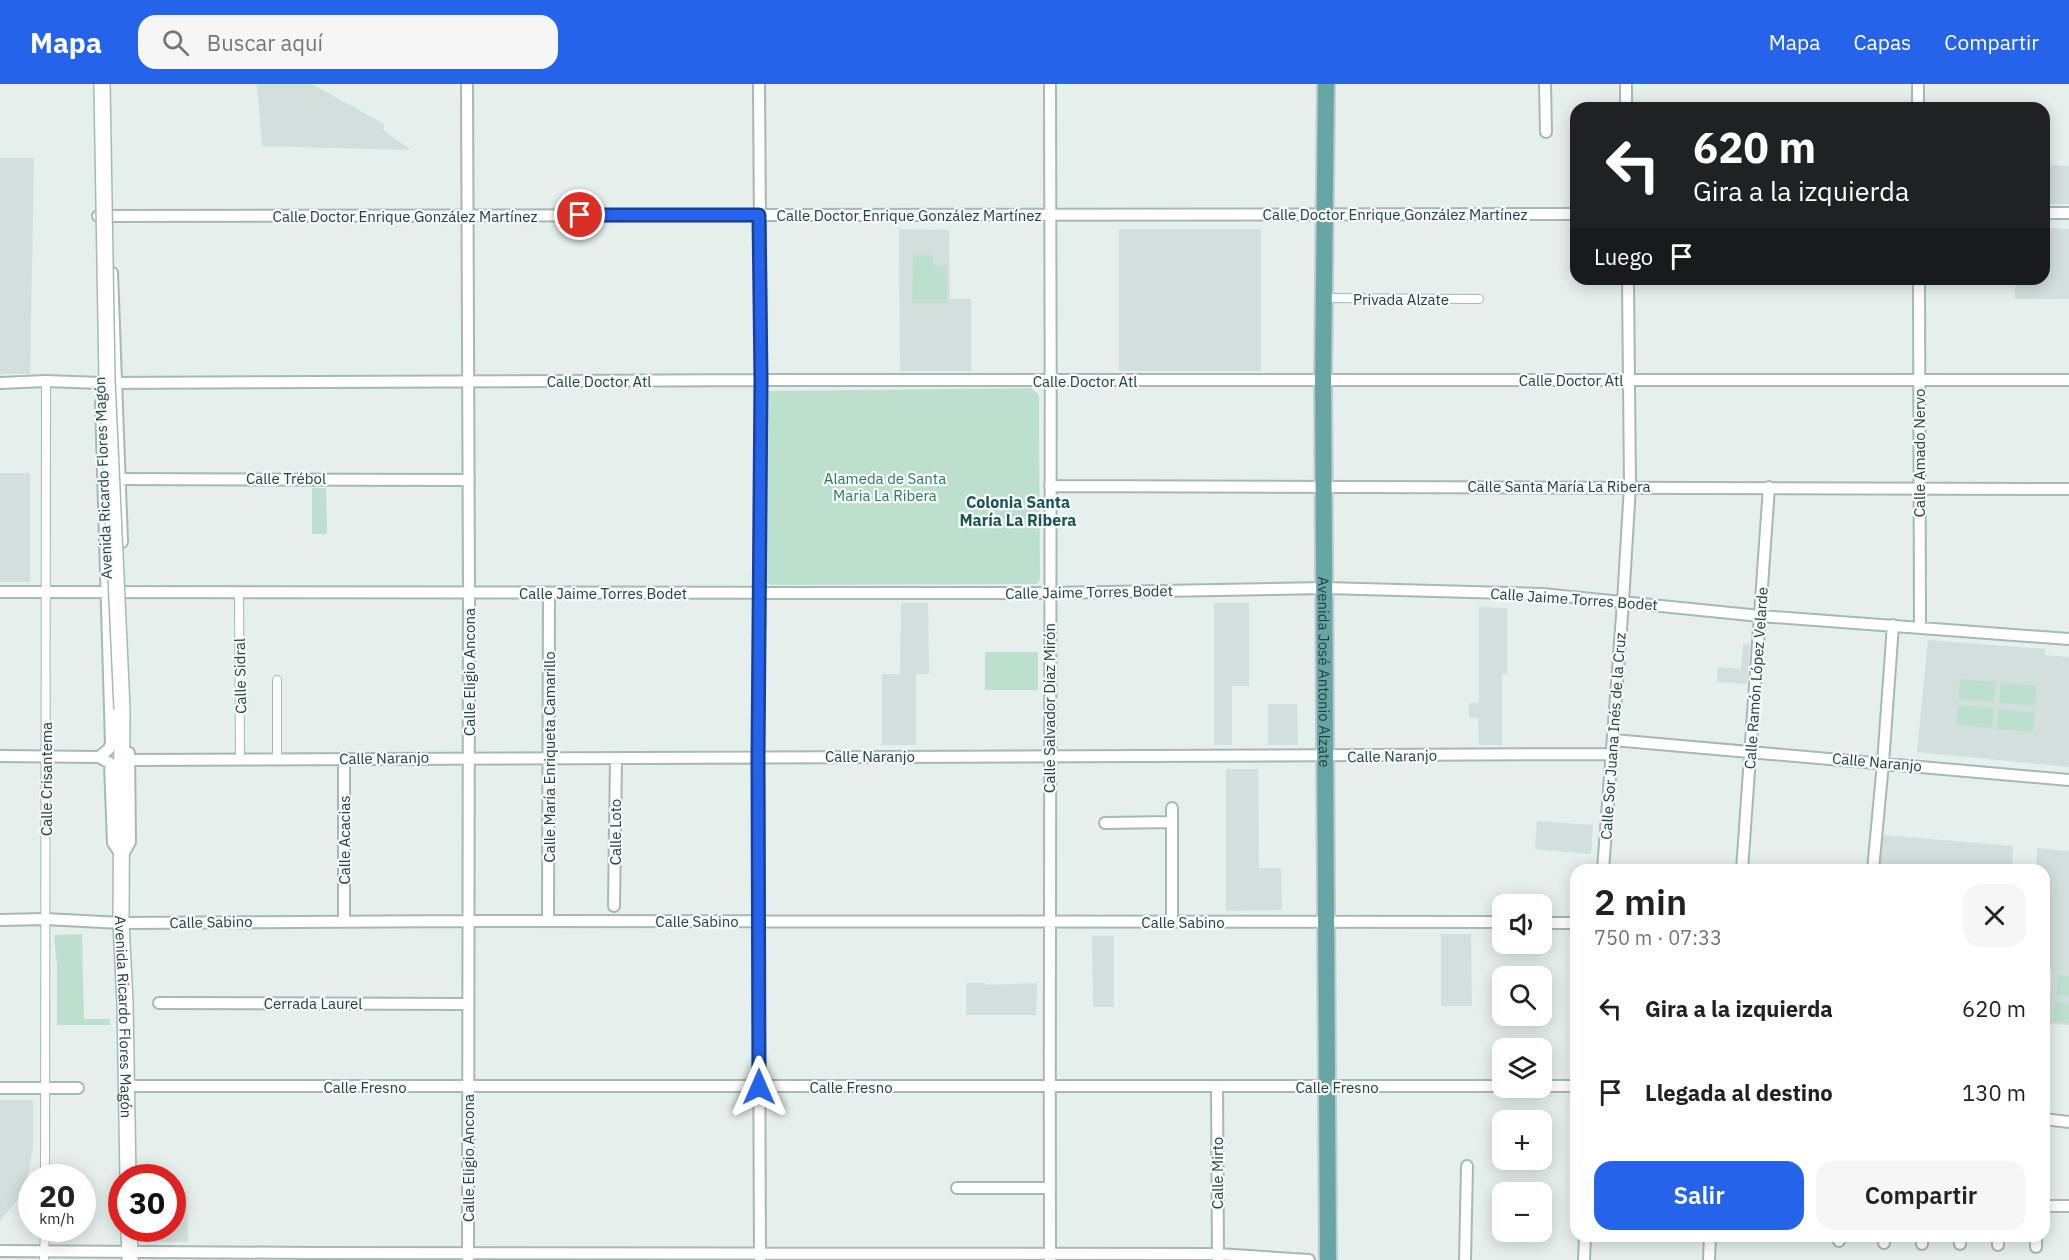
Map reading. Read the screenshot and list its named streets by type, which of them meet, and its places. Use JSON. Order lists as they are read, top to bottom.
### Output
{
  "streets": {
    "main road": ["Avenida Ricardo Flores Magón", "Avenida José Antonio Alzate"],
    "street": [
      "Calle Doctor Enrique González Martínez",
      "Privada Alzate",
      "Calle Doctor Atl",
      "Calle Amado Nervo",
      "Calle Trébol",
      "Calle Santa María La Ribera",
      "Calle Jaime Torres Bodet",
      "Calle Eligio Ancona",
      "Calle Sidral",
      "Calle Ramón López Velarde",
      "Calle Salvador Díaz Mirón",
      "Calle Sor Juana Inés de la Cruz",
      "Calle Naranjo",
      "Calle María Enriqueta Camarillo",
      "Calle Crisantema",
      "Calle Loto",
      "Calle Acacias",
      "Calle Sabino",
      "Cerrada Laurel",
      "Calle Fresno",
      "Calle Mirto"
    ]
  },
  "crossings": [
    ["Calle Doctor Enrique González Martínez", "Avenida Ricardo Flores Magón"],
    ["Calle Doctor Enrique González Martínez", "Calle Eligio Ancona"],
    ["Calle Doctor Enrique González Martínez", "Avenida José Antonio Alzate"],
    ["Calle Doctor Enrique González Martínez", "Calle Salvador Díaz Mirón"],
    ["Privada Alzate", "Avenida José Antonio Alzate"],
    ["Calle Doctor Atl", "Calle Amado Nervo"],
    ["Calle Doctor Atl", "Avenida Ricardo Flores Magón"],
    ["Calle Doctor Atl", "Calle Eligio Ancona"],
    ["Calle Doctor Atl", "Avenida José Antonio Alzate"],
    ["Calle Doctor Atl", "Calle Salvador Díaz Mirón"],
    ["Calle Doctor Atl", "Calle Sor Juana Inés de la Cruz"],
    ["Calle Doctor Atl", "Calle Crisantema"],
    ["Calle Amado Nervo", "Calle Santa María La Ribera"],
    ["Calle Amado Nervo", "Calle Jaime Torres Bodet"],
    ["Avenida Ricardo Flores Magón", "Calle Trébol"],
    ["Avenida Ricardo Flores Magón", "Calle Jaime Torres Bodet"],
    ["Avenida Ricardo Flores Magón", "Calle Naranjo"],
    ["Avenida Ricardo Flores Magón", "Calle Sabino"],
    ["Avenida Ricardo Flores Magón", "Calle Fresno"],
    ["Calle Trébol", "Calle Eligio Ancona"],
    ["Calle Santa María La Ribera", "Avenida José Antonio Alzate"],
    ["Calle Santa María La Ribera", "Calle Ramón López Velarde"],
    ["Calle Santa María La Ribera", "Calle Salvador Díaz Mirón"],
    ["Calle Santa María La Ribera", "Calle Sor Juana Inés de la Cruz"],
    ["Calle Jaime Torres Bodet", "Calle Eligio Ancona"],
    ["Calle Jaime Torres Bodet", "Avenida José Antonio Alzate"],
    ["Calle Jaime Torres Bodet", "Calle Sidral"],
    ["Calle Jaime Torres Bodet", "Calle Ramón López Velarde"],
    ["Calle Jaime Torres Bodet", "Calle Salvador Díaz Mirón"],
    ["Calle Jaime Torres Bodet", "Calle Sor Juana Inés de la Cruz"],
    ["Calle Jaime Torres Bodet", "Calle María Enriqueta Camarillo"],
    ["Calle Jaime Torres Bodet", "Calle Crisantema"],
    ["Calle Eligio Ancona", "Calle Naranjo"],
    ["Calle Eligio Ancona", "Calle Sabino"],
    ["Calle Eligio Ancona", "Cerrada Laurel"],
    ["Calle Eligio Ancona", "Calle Fresno"],
    ["Avenida José Antonio Alzate", "Calle Naranjo"],
    ["Avenida José Antonio Alzate", "Calle Sabino"],
    ["Avenida José Antonio Alzate", "Calle Fresno"],
    ["Calle Sidral", "Calle Naranjo"],
    ["Calle Ramón López Velarde", "Calle Naranjo"],
    ["Calle Salvador Díaz Mirón", "Calle Naranjo"],
    ["Calle Salvador Díaz Mirón", "Calle Sabino"],
    ["Calle Salvador Díaz Mirón", "Calle Fresno"],
    ["Calle Sor Juana Inés de la Cruz", "Calle Naranjo"],
    ["Calle Naranjo", "Calle María Enriqueta Camarillo"],
    ["Calle Naranjo", "Calle Loto"],
    ["Calle Naranjo", "Calle Acacias"],
    ["Calle María Enriqueta Camarillo", "Calle Sabino"],
    ["Calle Crisantema", "Calle Sabino"],
    ["Calle Acacias", "Calle Sabino"],
    ["Calle Fresno", "Calle Mirto"]
  ],
  "districts": ["Colonia Santa María La Ribera"],
  "parks": ["Alameda de Santa Maria La Ribera"],
  "page": {
    "header": "Mapa",
    "search": "Buscar aquí",
    "nav": ["Mapa", "Capas", "Compartir"],
    "turn": ["620 m", "Gira a la izquierda"],
    "then": "Luego",
    "heading": ["2 min", "750 m · 07:33"],
    "map_buttons": ["+", "−"],
    "list": [
      {
        "name": "Gira a la izquierda",
        "value": "620 m"
      },
      {
        "name": "Llegada al destino",
        "value": "130 m"
      }
    ],
    "buttons": ["Salir", "Compartir"],
    "speed": "20 km/h",
    "limit": "30"
  }
}
